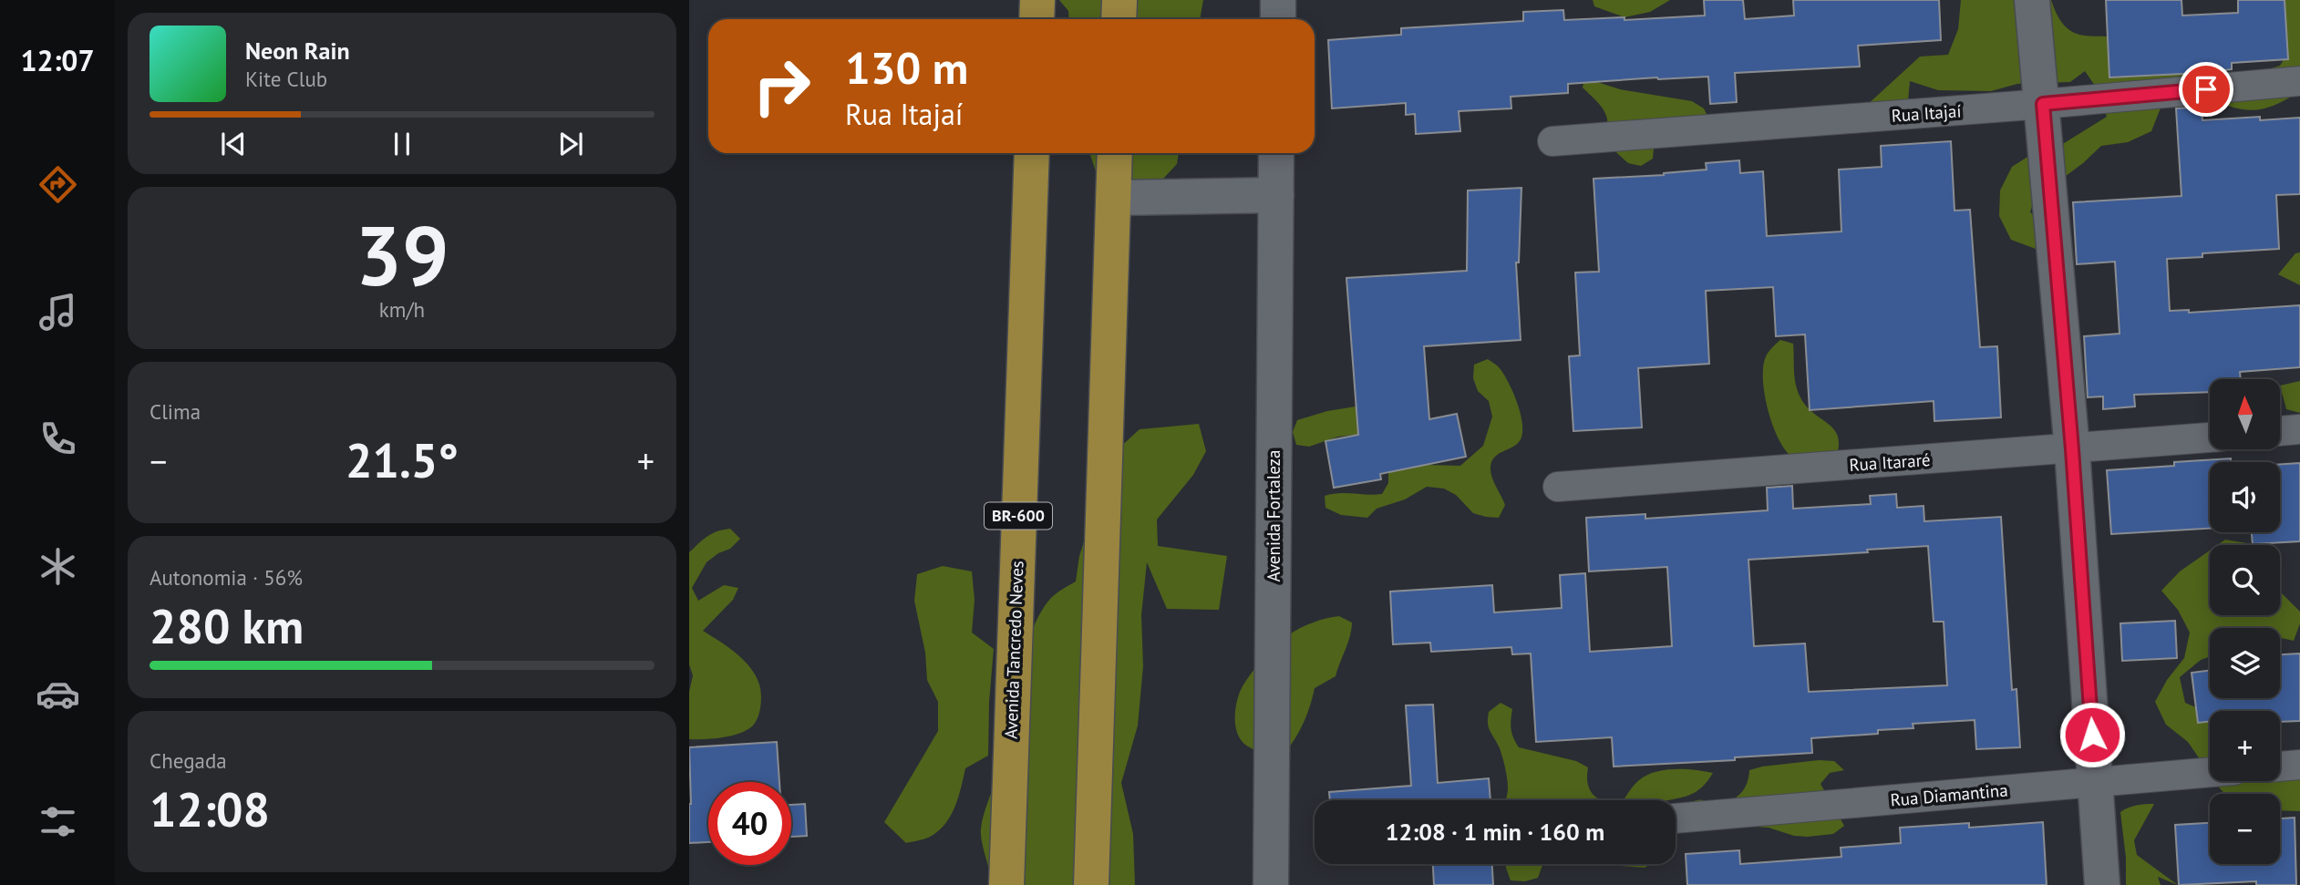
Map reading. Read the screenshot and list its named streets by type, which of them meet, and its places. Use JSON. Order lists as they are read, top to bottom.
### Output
{
  "streets": {
    "main road": ["BR-600", "Avenida Tancredo Neves"],
    "street": [
      "Rua Itajaí",
      "Rua Itararé",
      "Avenida Fortaleza",
      "Rua Diamantina"
    ]
  },
  "north": "top",
  "page": {
    "tabs": "12:07",
    "turn": ["130 m", "Rua Itajaí"],
    "song": ["Neon Rain", "Kite Club"],
    "tile": [
      ["39", "km/h"],
      "Clima",
      ["Autonomia · 56%", "280 km"],
      ["Chegada", "12:08"]
    ],
    "map_buttons": ["+", "−"],
    "heat": ["−", "21.5°", "+"],
    "limit": "40",
    "trip": "12:08 · 1 min · 160 m"
  }
}
